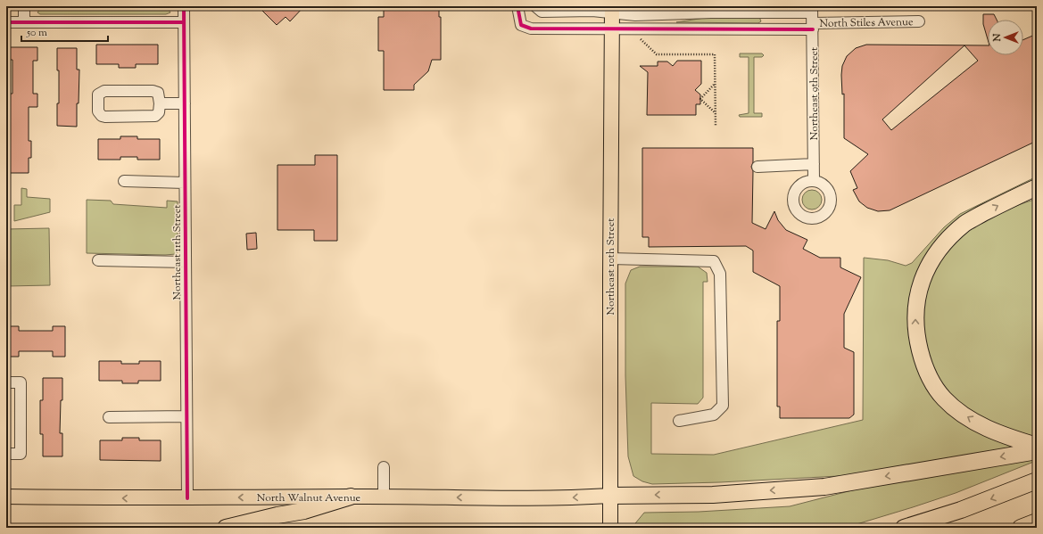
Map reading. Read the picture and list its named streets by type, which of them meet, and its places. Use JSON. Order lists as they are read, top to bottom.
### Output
{
  "streets": {
    "main road": ["Northeast 10th Street", "North Walnut Avenue"],
    "street": ["North Stiles Avenue", "Northeast 9th Street", "Northeast 11th Street"]
  },
  "crossings": [
    ["North Stiles Avenue", "Northeast 9th Street"],
    ["North Stiles Avenue", "Northeast 10th Street"],
    ["Northeast 11th Street", "North Walnut Avenue"],
    ["Northeast 10th Street", "North Walnut Avenue"]
  ],
  "one_way": ["North Walnut Avenue"],
  "scale_bar": "50 m",
  "north": "left"
}
